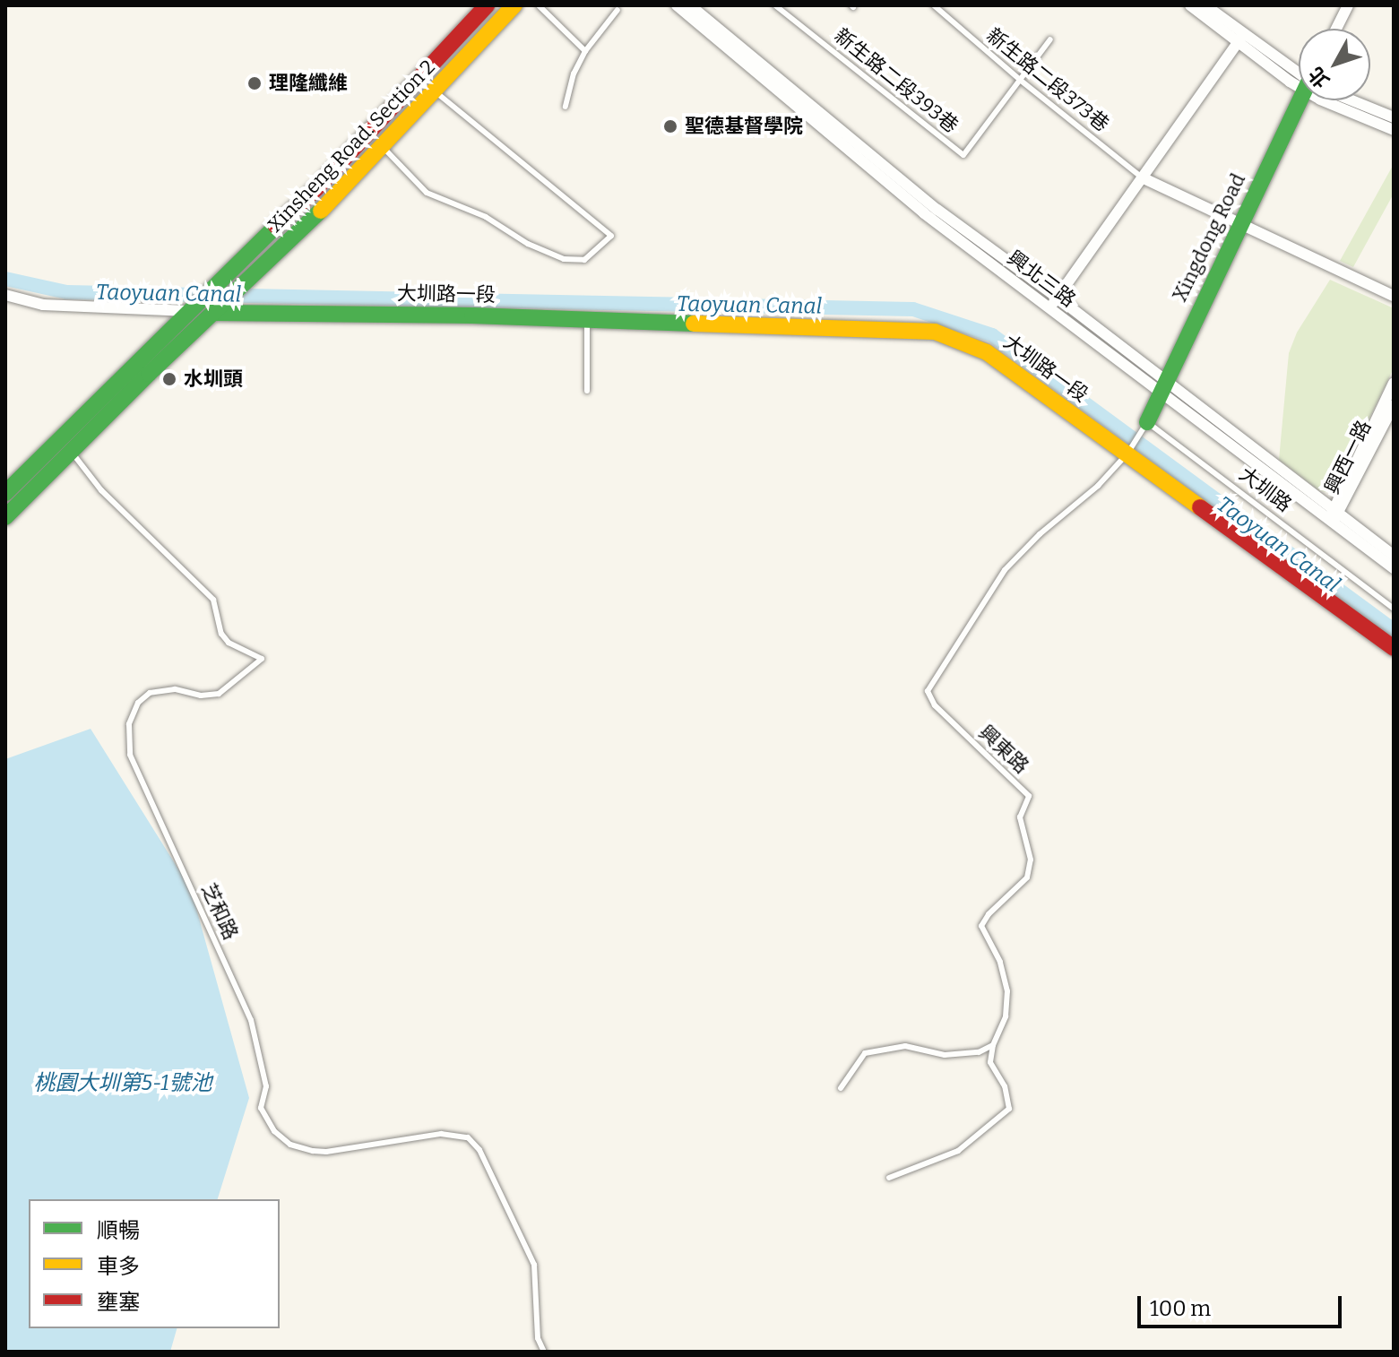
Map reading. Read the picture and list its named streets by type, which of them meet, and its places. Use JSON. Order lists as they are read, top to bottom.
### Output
{
  "streets": {
    "street": [
      "Xinsheng Road. Section 2",
      "Xingdong Road",
      "興北三路",
      "大圳路一段",
      "興西一路"
    ],
    "lane": [
      "新生路二段373巷",
      "新生路二段393巷",
      "大圳路",
      "興東路",
      "芝和路"
    ]
  },
  "crossings": [
    ["新生路二段373巷", "新生路二段393巷"],
    ["Xinsheng Road. Section 2", "大圳路一段"],
    ["Xinsheng Road. Section 2", "芝和路"],
    ["Xingdong Road", "大圳路"],
    ["大圳路一段", "興東路"]
  ],
  "water": ["Taoyuan Canal", "桃園大圳第5-1號池"],
  "places": ["理隆纖維", "聖德基督學院", "水圳頭"],
  "legend": ["順暢", "車多", "壅塞"],
  "scale_bar": "100 m",
  "north": "bottom left"
}
